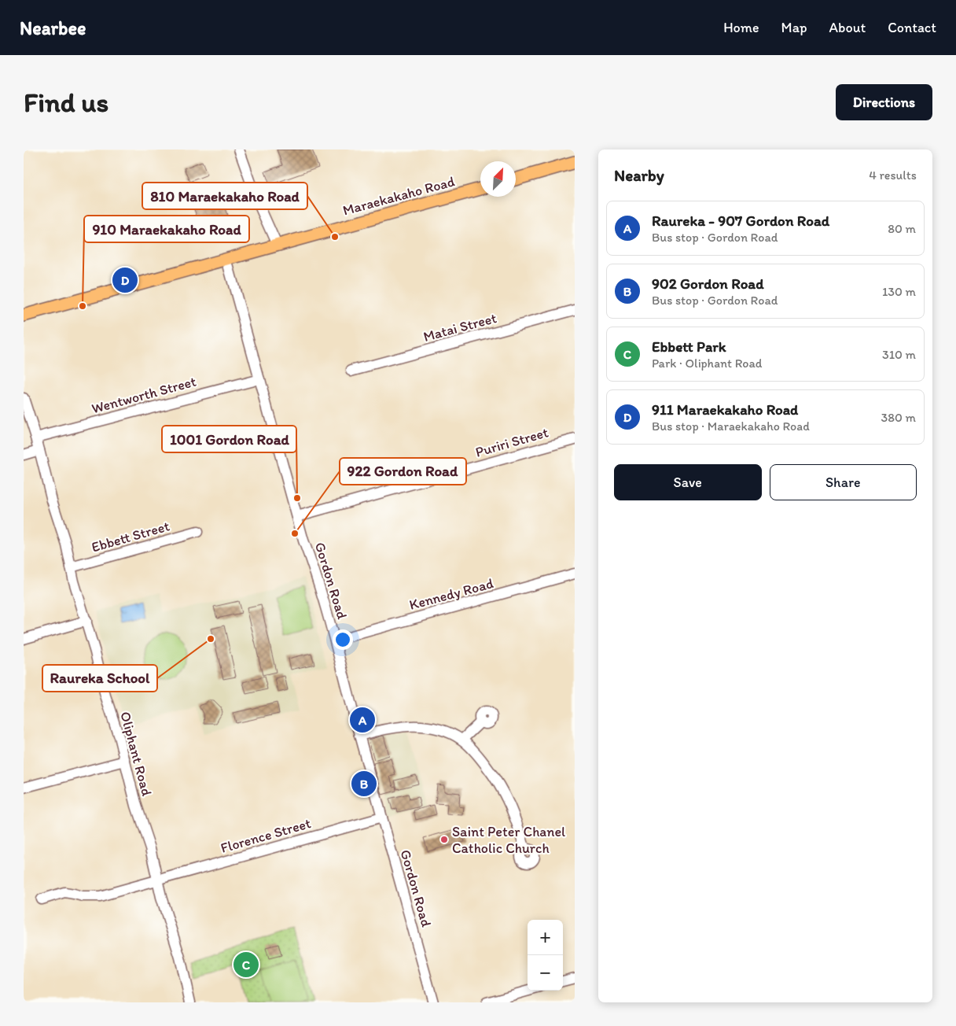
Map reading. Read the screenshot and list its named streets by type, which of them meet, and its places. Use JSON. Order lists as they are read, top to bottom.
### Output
{
  "streets": {
    "main road": ["Maraekakaho Road"],
    "street": [
      "Matai Street",
      "Wentworth Street",
      "Puriri Street",
      "Ebbett Street",
      "Gordon Road",
      "Kennedy Road",
      "Oliphant Road",
      "Florence Street"
    ]
  },
  "crossings": [
    ["Maraekakaho Road", "Gordon Road"],
    ["Wentworth Street", "Gordon Road"],
    ["Wentworth Street", "Oliphant Road"],
    ["Puriri Street", "Gordon Road"],
    ["Ebbett Street", "Oliphant Road"],
    ["Gordon Road", "Kennedy Road"],
    ["Gordon Road", "Florence Street"],
    ["Oliphant Road", "Florence Street"]
  ],
  "places": [
    "810 Maraekakaho Road",
    "910 Maraekakaho Road",
    "1001 Gordon Road",
    "922 Gordon Road",
    "Raureka School",
    "Saint Peter Chanel Catholic Church"
  ],
  "north": "top right",
  "page": {
    "header": "Nearbee",
    "nav": [
      "Home",
      "Map",
      "About",
      "Contact"
    ],
    "buttons": [
      "Directions",
      ["Save", "Share"]
    ],
    "title": "Find us",
    "heading": ["Nearby", "4 results"],
    "list": [
      {
        "mark": "A",
        "name": "Raureka - 907 Gordon Road",
        "note": "Bus stop · Gordon Road",
        "value": "80 m"
      },
      {
        "mark": "B",
        "name": "902 Gordon Road",
        "note": "Bus stop · Gordon Road",
        "value": "130 m"
      },
      {
        "mark": "C",
        "name": "Ebbett Park",
        "note": "Park · Oliphant Road",
        "value": "310 m"
      },
      {
        "mark": "D",
        "name": "911 Maraekakaho Road",
        "note": "Bus stop · Maraekakaho Road",
        "value": "380 m"
      }
    ],
    "pins": [
      "D",
      "A",
      "B",
      "C"
    ],
    "map_buttons": ["+", "−"]
  }
}
